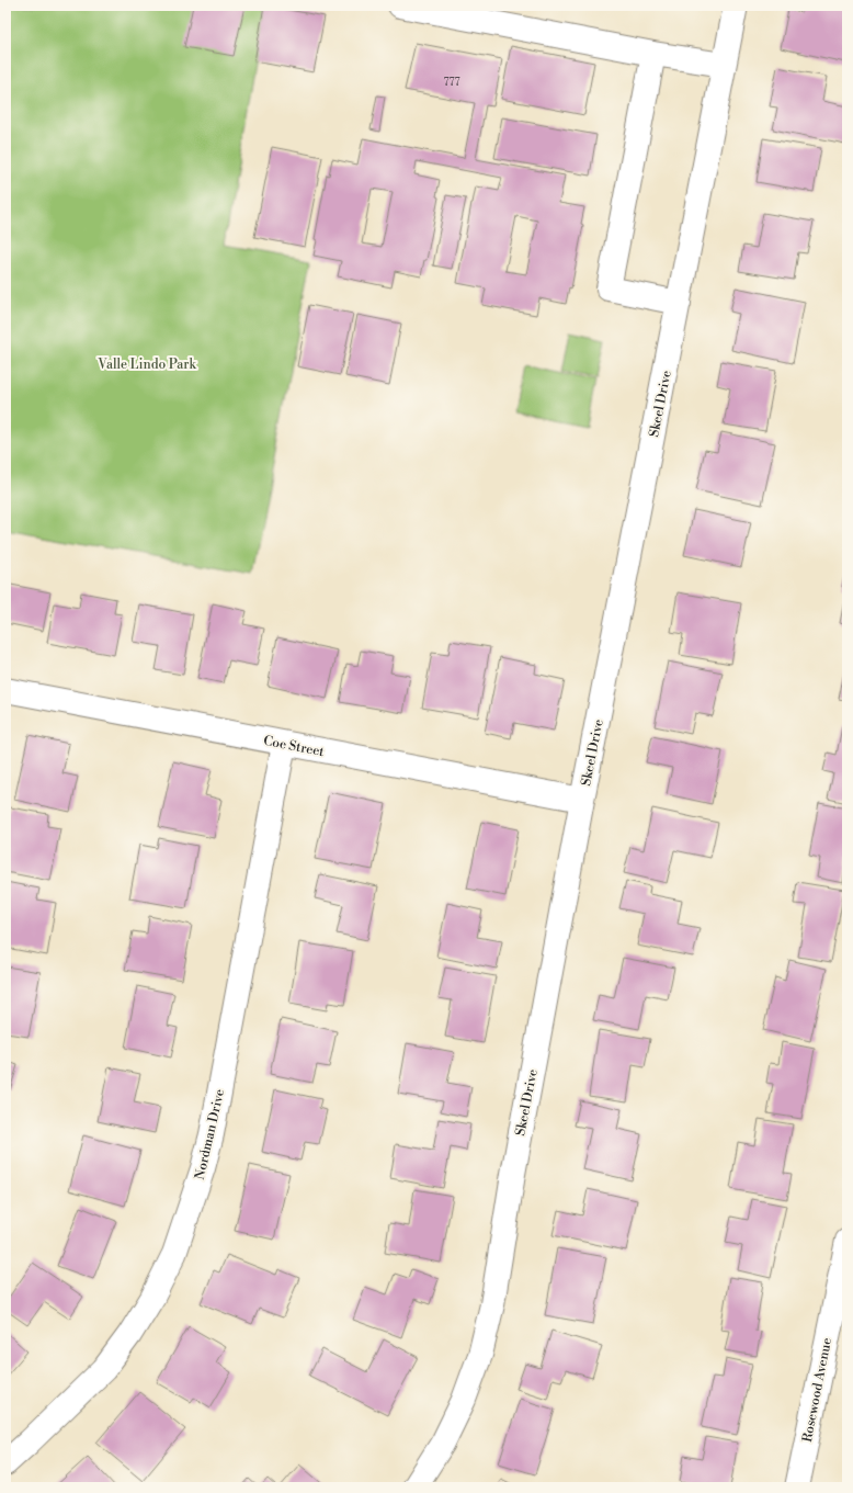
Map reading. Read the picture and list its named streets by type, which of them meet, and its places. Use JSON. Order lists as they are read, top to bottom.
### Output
{
  "streets": {
    "street": [
      "Skeel Drive",
      "Coe Street",
      "Nordman Drive",
      "Rosewood Avenue"
    ]
  },
  "crossings": [
    ["Skeel Drive", "Coe Street"],
    ["Coe Street", "Nordman Drive"]
  ],
  "parks": ["Valle Lindo Park"],
  "house_numbers": ["777"]
}
